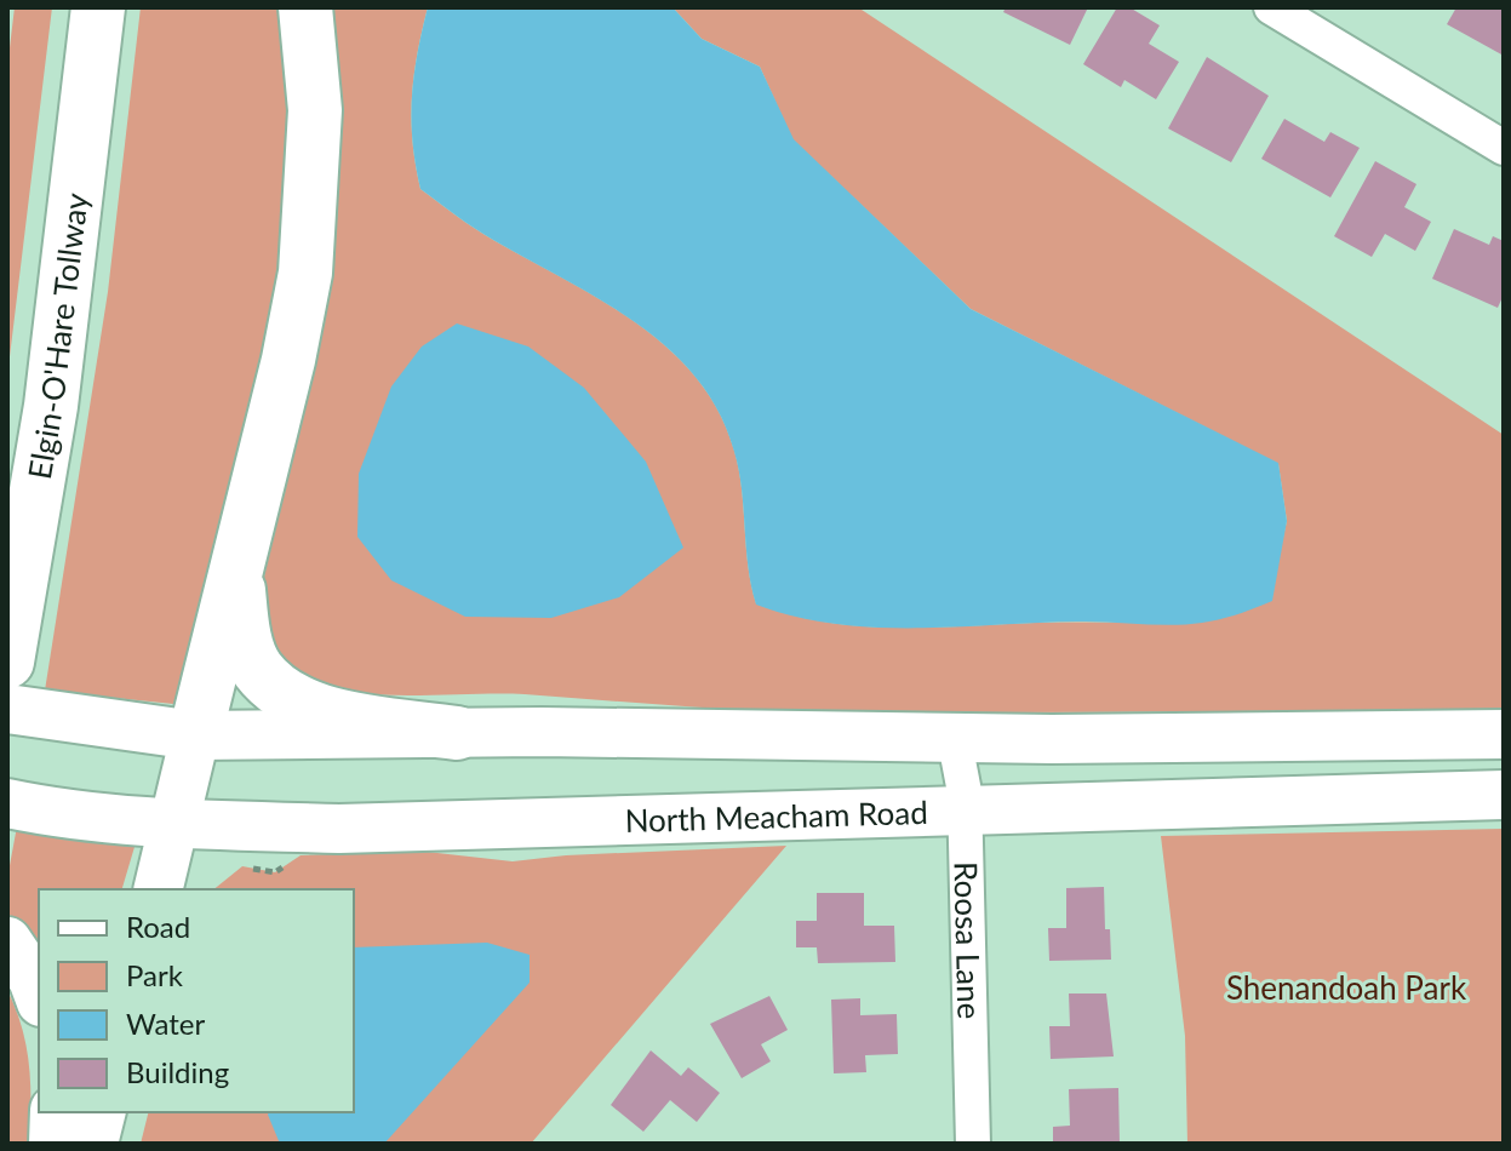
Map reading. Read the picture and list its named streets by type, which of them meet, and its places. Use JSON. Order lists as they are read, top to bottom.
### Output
{
  "streets": {
    "highway": ["Elgin-O'Hare Tollway"],
    "main road": ["North Meacham Road"],
    "street": ["Roosa Lane"]
  },
  "crossings": [
    ["North Meacham Road", "Roosa Lane"]
  ],
  "parks": ["Shenandoah Park"],
  "legend": [
    "Road",
    "Park",
    "Water",
    "Building"
  ]
}
